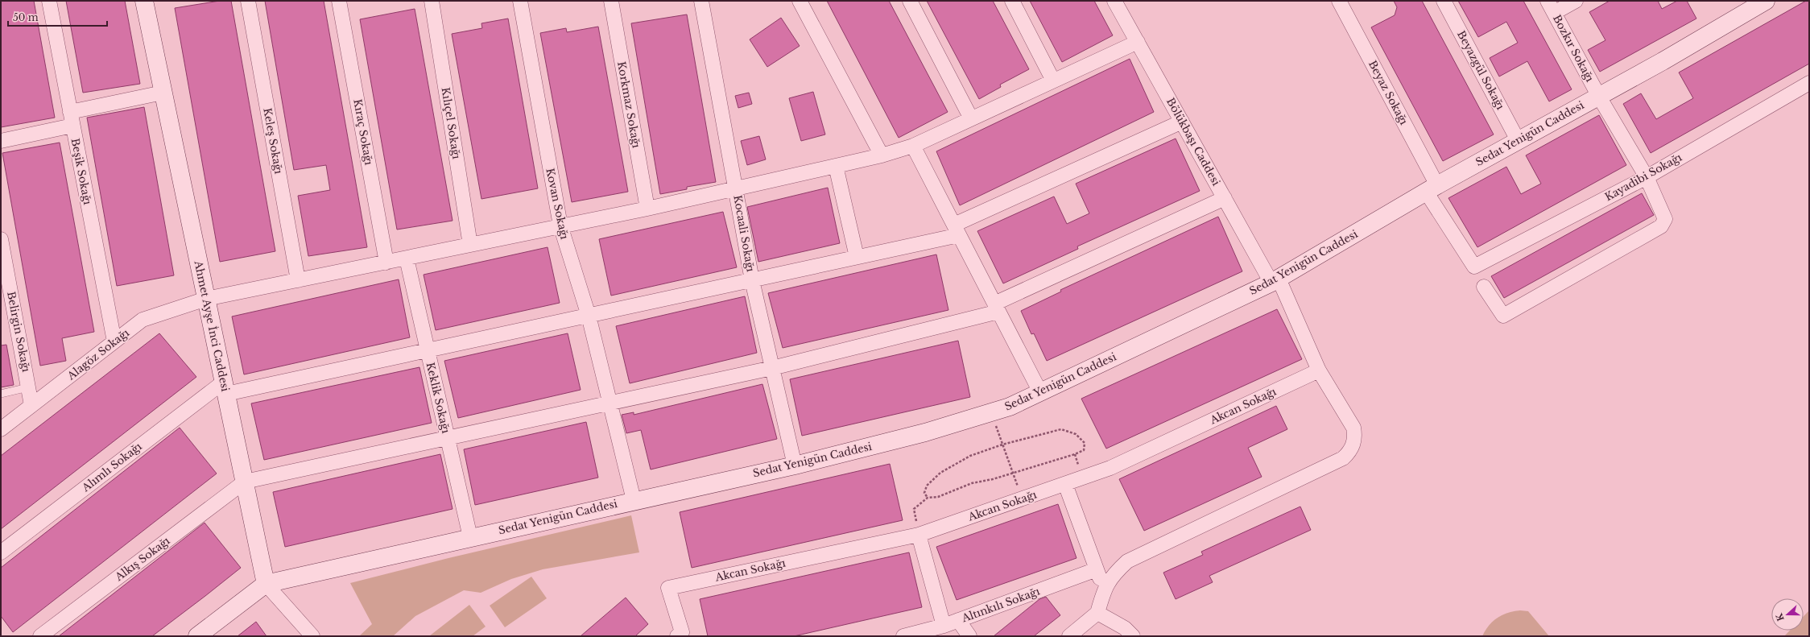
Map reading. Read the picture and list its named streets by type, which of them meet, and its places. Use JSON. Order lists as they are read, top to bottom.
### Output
{
  "streets": {
    "street": [
      "Bozkır Sokağı",
      "Beyazgül Sokağı",
      "Beyaz Sokağı",
      "Korkmaz Sokağı",
      "Kılıçel Sokağı",
      "Kıraç Sokağı",
      "Sedat Yenigün Caddesi",
      "Keleş Sokağı",
      "Bölükbaşı Caddesi",
      "Beşik Sokağı",
      "Kayadibi Sokağı",
      "Kovan Sokağı",
      "Kocaali Sokağı",
      "Ahmet Ayşe İnci Caddesi",
      "Belirgin Sokağı",
      "Alagöz Sokağı",
      "Keklik Sokağı",
      "Akcan Sokağı",
      "Alımlı Sokağı",
      "Alkış Sokağı",
      "Altınkılı Sokağı"
    ]
  },
  "crossings": [
    ["Bozkır Sokağı", "Sedat Yenigün Caddesi"],
    ["Bozkır Sokağı", "Kayadibi Sokağı"],
    ["Beyazgül Sokağı", "Sedat Yenigün Caddesi"],
    ["Beyaz Sokağı", "Sedat Yenigün Caddesi"],
    ["Beyaz Sokağı", "Kayadibi Sokağı"],
    ["Korkmaz Sokağı", "Alagöz Sokağı"],
    ["Kılıçel Sokağı", "Alagöz Sokağı"],
    ["Kıraç Sokağı", "Alagöz Sokağı"],
    ["Sedat Yenigün Caddesi", "Bölükbaşı Caddesi"],
    ["Sedat Yenigün Caddesi", "Kovan Sokağı"],
    ["Sedat Yenigün Caddesi", "Kocaali Sokağı"],
    ["Sedat Yenigün Caddesi", "Ahmet Ayşe İnci Caddesi"],
    ["Sedat Yenigün Caddesi", "Keklik Sokağı"],
    ["Keleş Sokağı", "Alagöz Sokağı"],
    ["Bölükbaşı Caddesi", "Alagöz Sokağı"],
    ["Bölükbaşı Caddesi", "Akcan Sokağı"],
    ["Beşik Sokağı", "Alagöz Sokağı"],
    ["Kovan Sokağı", "Alagöz Sokağı"],
    ["Kocaali Sokağı", "Alagöz Sokağı"],
    ["Ahmet Ayşe İnci Caddesi", "Alagöz Sokağı"],
    ["Ahmet Ayşe İnci Caddesi", "Alımlı Sokağı"],
    ["Ahmet Ayşe İnci Caddesi", "Alkış Sokağı"],
    ["Belirgin Sokağı", "Alagöz Sokağı"],
    ["Alagöz Sokağı", "Keklik Sokağı"]
  ],
  "scale_bar": "50 m",
  "north": "left"
}
